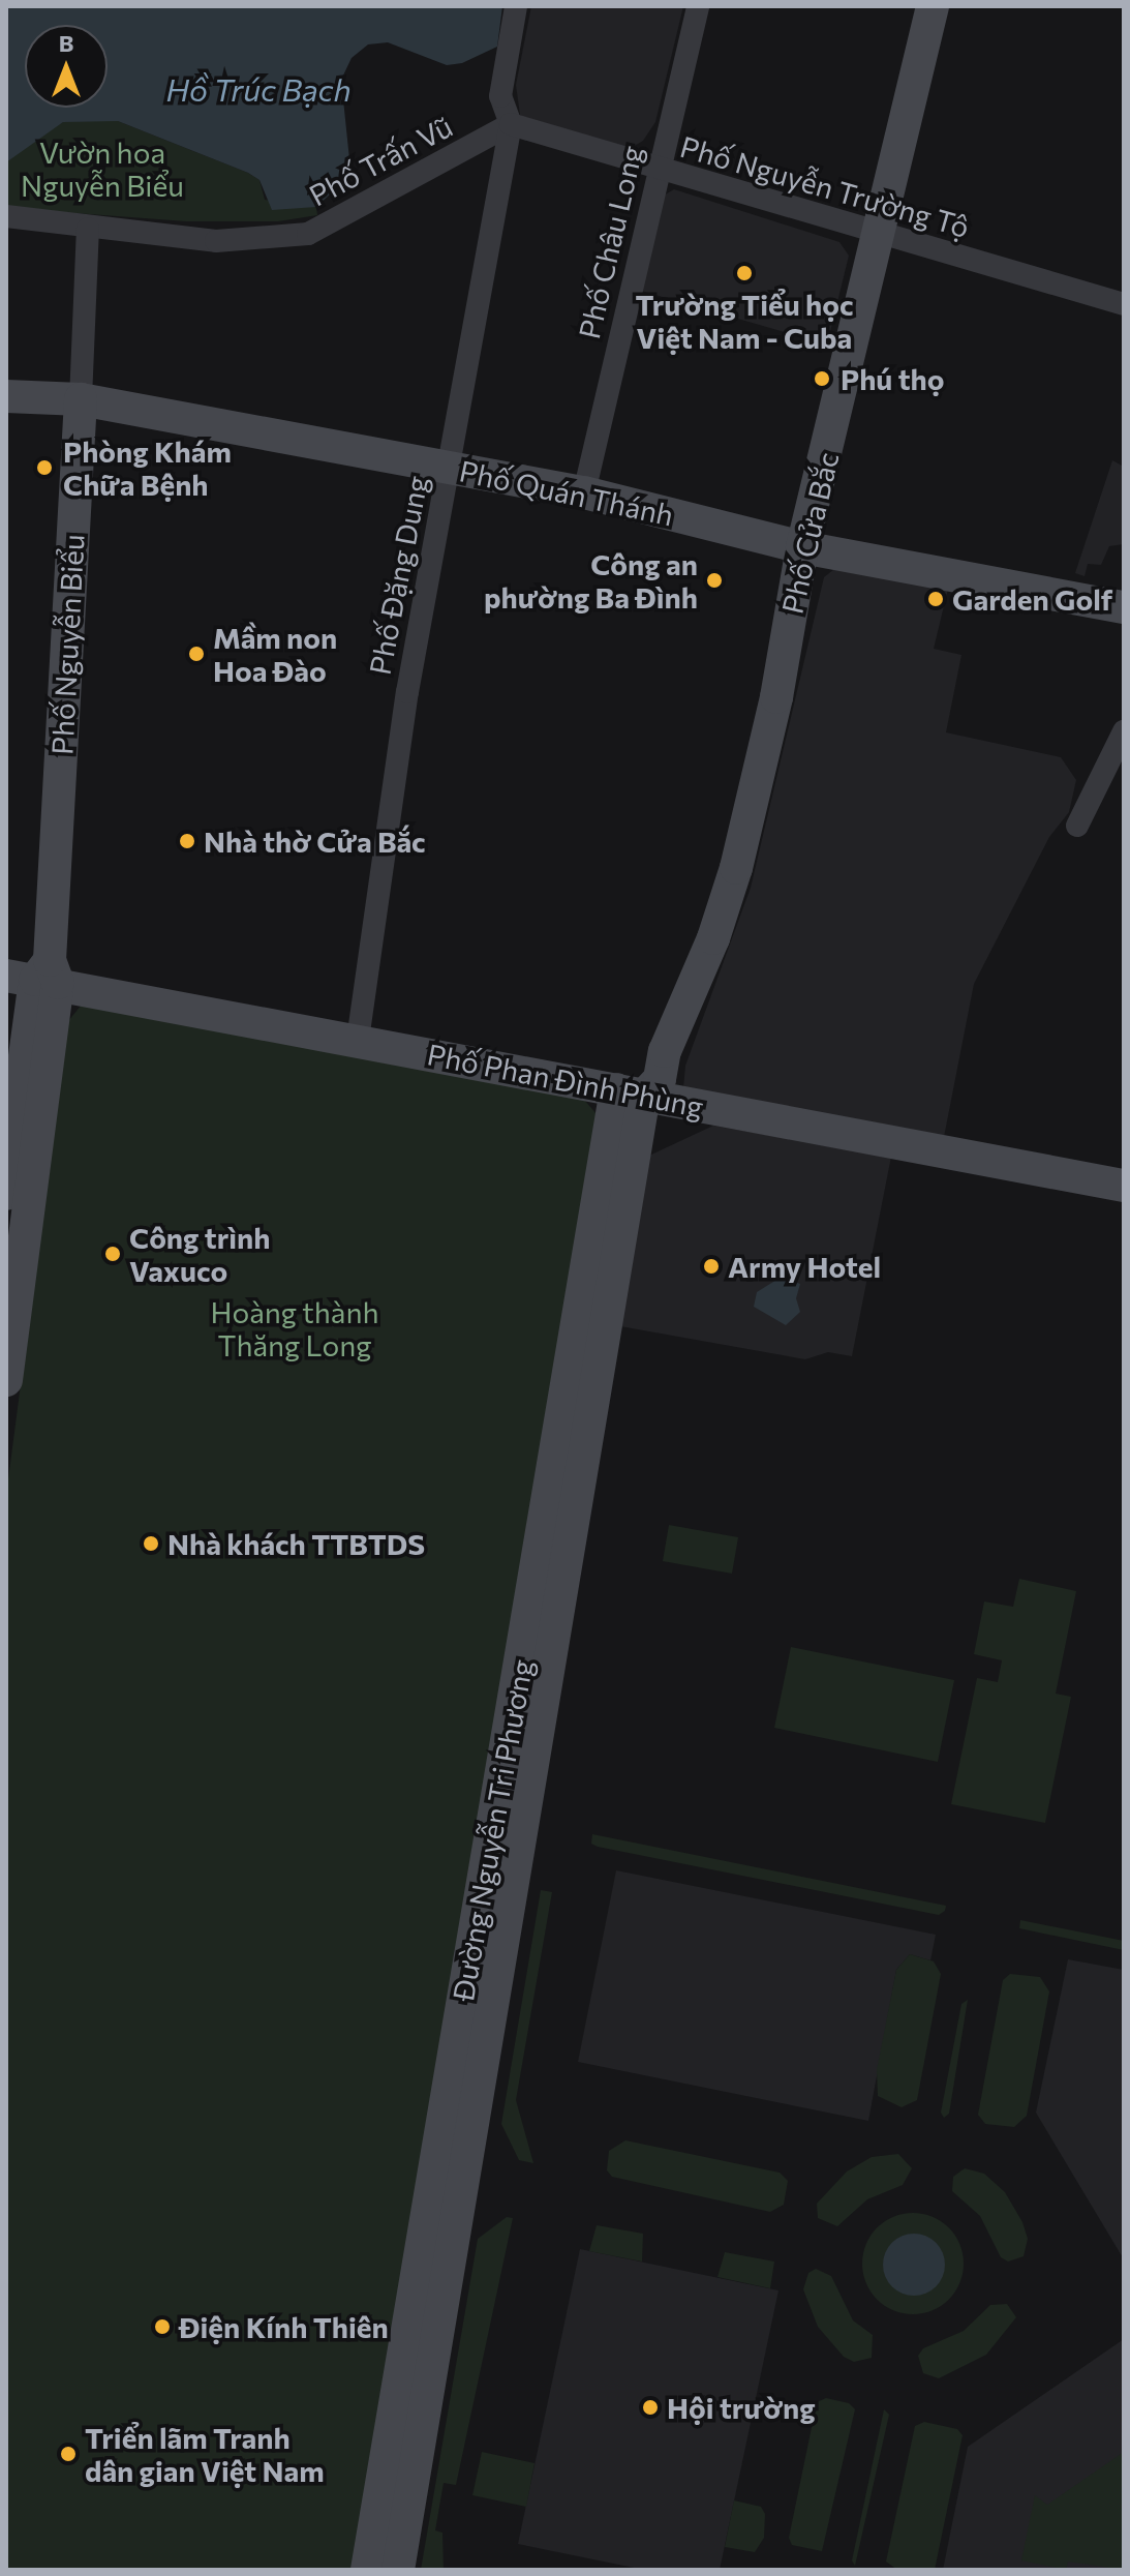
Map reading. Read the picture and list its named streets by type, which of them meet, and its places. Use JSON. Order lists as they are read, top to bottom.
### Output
{
  "streets": {
    "street": [
      "Phố Trấn Vũ",
      "Phố Nguyễn Trường Tộ",
      "Phố Châu Long",
      "Phố Quán Thánh",
      "Phố Cửa Bắc",
      "Phố Đặng Dung",
      "Phố Nguyễn Biểu",
      "Phố Phan Đình Phùng",
      "Đường Nguyễn Tri Phương"
    ]
  },
  "crossings": [
    ["Phố Trấn Vũ", "Phố Nguyễn Trường Tộ"],
    ["Phố Trấn Vũ", "Phố Đặng Dung"],
    ["Phố Trấn Vũ", "Phố Nguyễn Biểu"],
    ["Phố Nguyễn Trường Tộ", "Phố Châu Long"],
    ["Phố Nguyễn Trường Tộ", "Phố Cửa Bắc"],
    ["Phố Nguyễn Trường Tộ", "Phố Đặng Dung"],
    ["Phố Châu Long", "Phố Quán Thánh"],
    ["Phố Quán Thánh", "Phố Cửa Bắc"],
    ["Phố Quán Thánh", "Phố Đặng Dung"],
    ["Phố Quán Thánh", "Phố Nguyễn Biểu"],
    ["Phố Cửa Bắc", "Phố Phan Đình Phùng"],
    ["Phố Cửa Bắc", "Đường Nguyễn Tri Phương"],
    ["Phố Đặng Dung", "Phố Phan Đình Phùng"],
    ["Phố Nguyễn Biểu", "Phố Phan Đình Phùng"],
    ["Phố Phan Đình Phùng", "Đường Nguyễn Tri Phương"]
  ],
  "water": ["Hồ Trúc Bạch"],
  "parks": ["Vườn hoa Nguyễn Biểu", "Hoàng thành Thăng Long"],
  "places": [
    "Trường Tiểu học Việt Nam - Cuba",
    "Phú thọ",
    "Phòng Khám Chữa Bệnh",
    "Công an phường Ba Đình",
    "Garden Golf",
    "Mầm non Hoa Đào",
    "Nhà thờ Cửa Bắc",
    "Công trình Vaxuco",
    "Army Hotel",
    "Nhà khách TTBTDS",
    "Điện Kính Thiên",
    "Hội trường",
    "Triển lãm Tranh dân gian Việt Nam"
  ],
  "north": "top"
}
